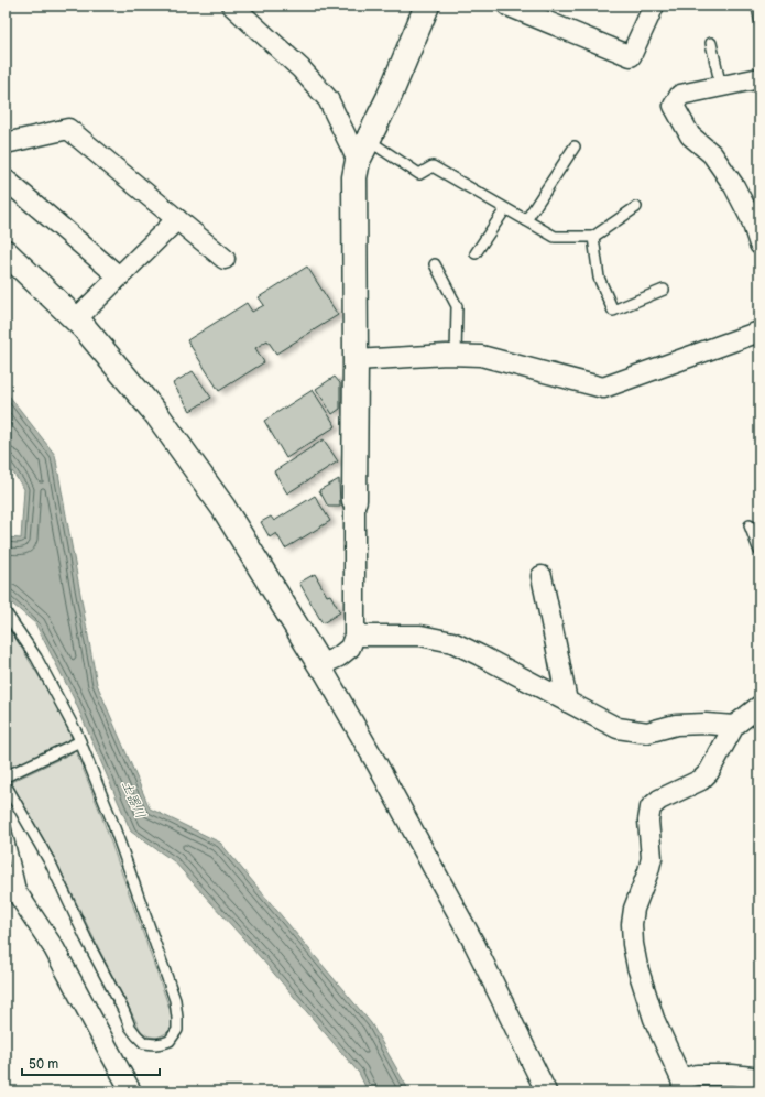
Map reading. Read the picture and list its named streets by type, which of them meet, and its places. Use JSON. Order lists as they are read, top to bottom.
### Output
{
  "water": ["土器川"],
  "scale_bar": "50 m"
}
